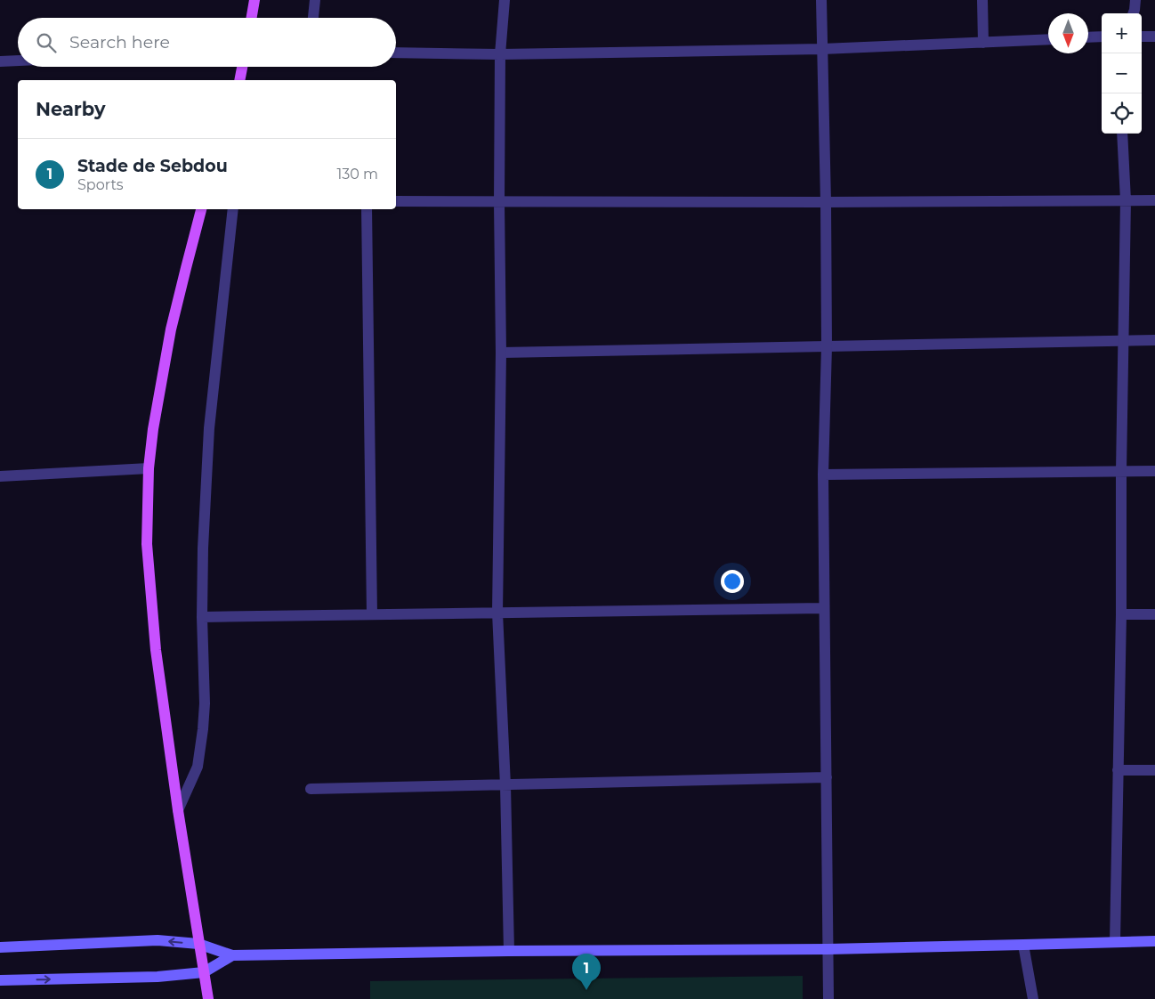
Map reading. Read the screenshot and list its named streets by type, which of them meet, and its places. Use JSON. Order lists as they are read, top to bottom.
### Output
{
  "north": "bottom",
  "page": {
    "map_buttons": ["+", "−"],
    "search": "Search here",
    "heading": "Nearby",
    "list": [
      {
        "mark": "1",
        "name": "Stade de Sebdou",
        "note": "Sports",
        "value": "130 m"
      }
    ],
    "pins": "1"
  }
}
